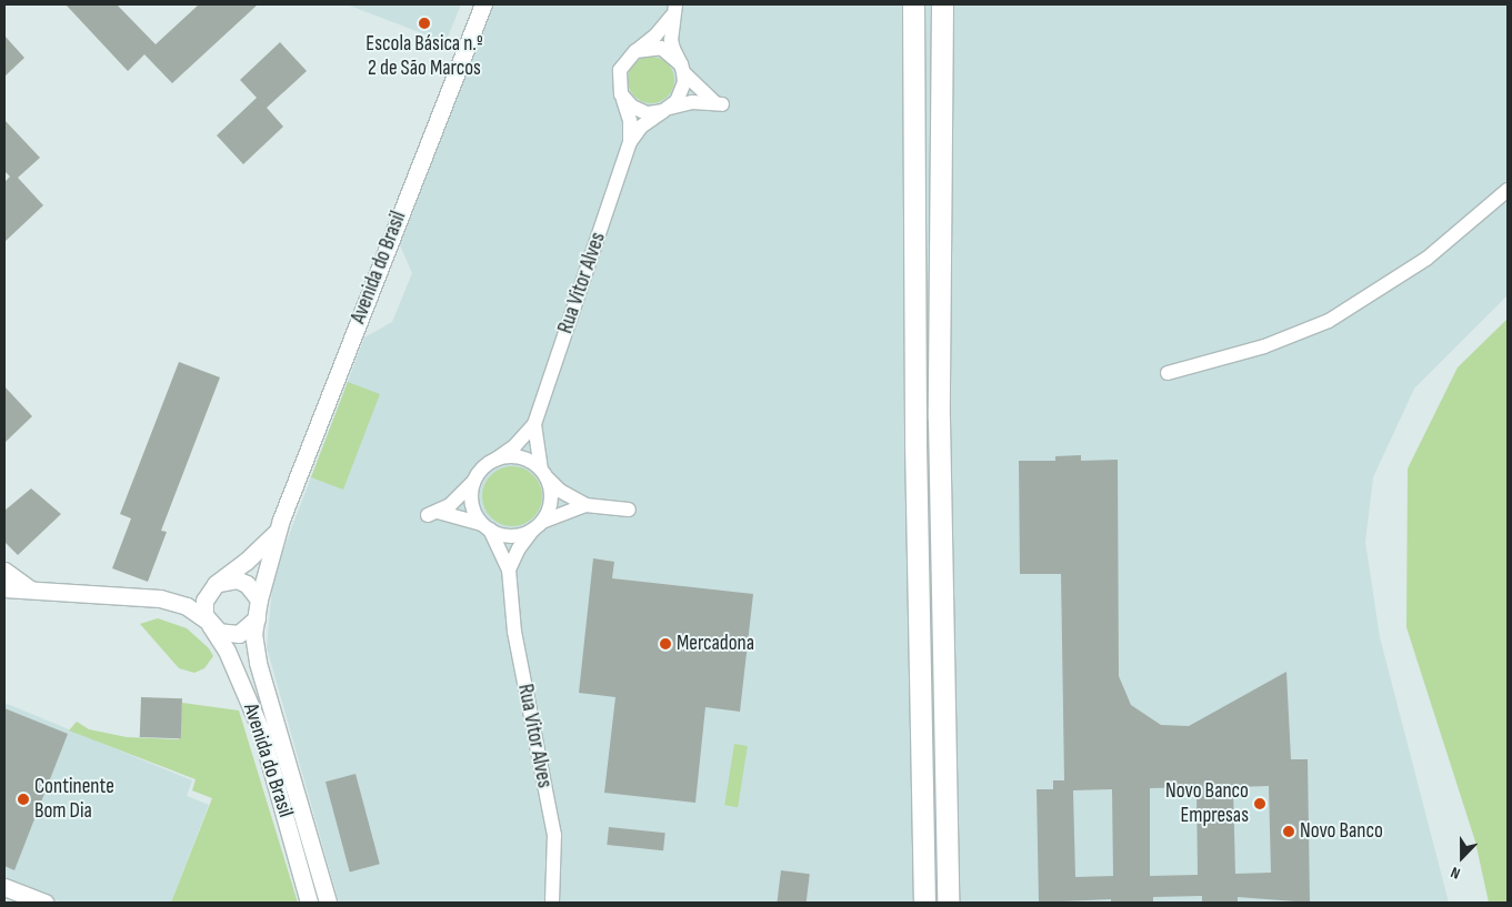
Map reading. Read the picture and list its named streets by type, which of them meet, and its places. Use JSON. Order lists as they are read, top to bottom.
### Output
{
  "streets": {
    "street": ["Avenida do Brasil", "Rua Vitor Alves"]
  },
  "places": [
    "Escola Básica n.º 2 de São Marcos",
    "Mercadona",
    "Continente Bom Dia",
    "Novo Banco Empresas",
    "Novo Banco"
  ],
  "north": "bottom"
}
